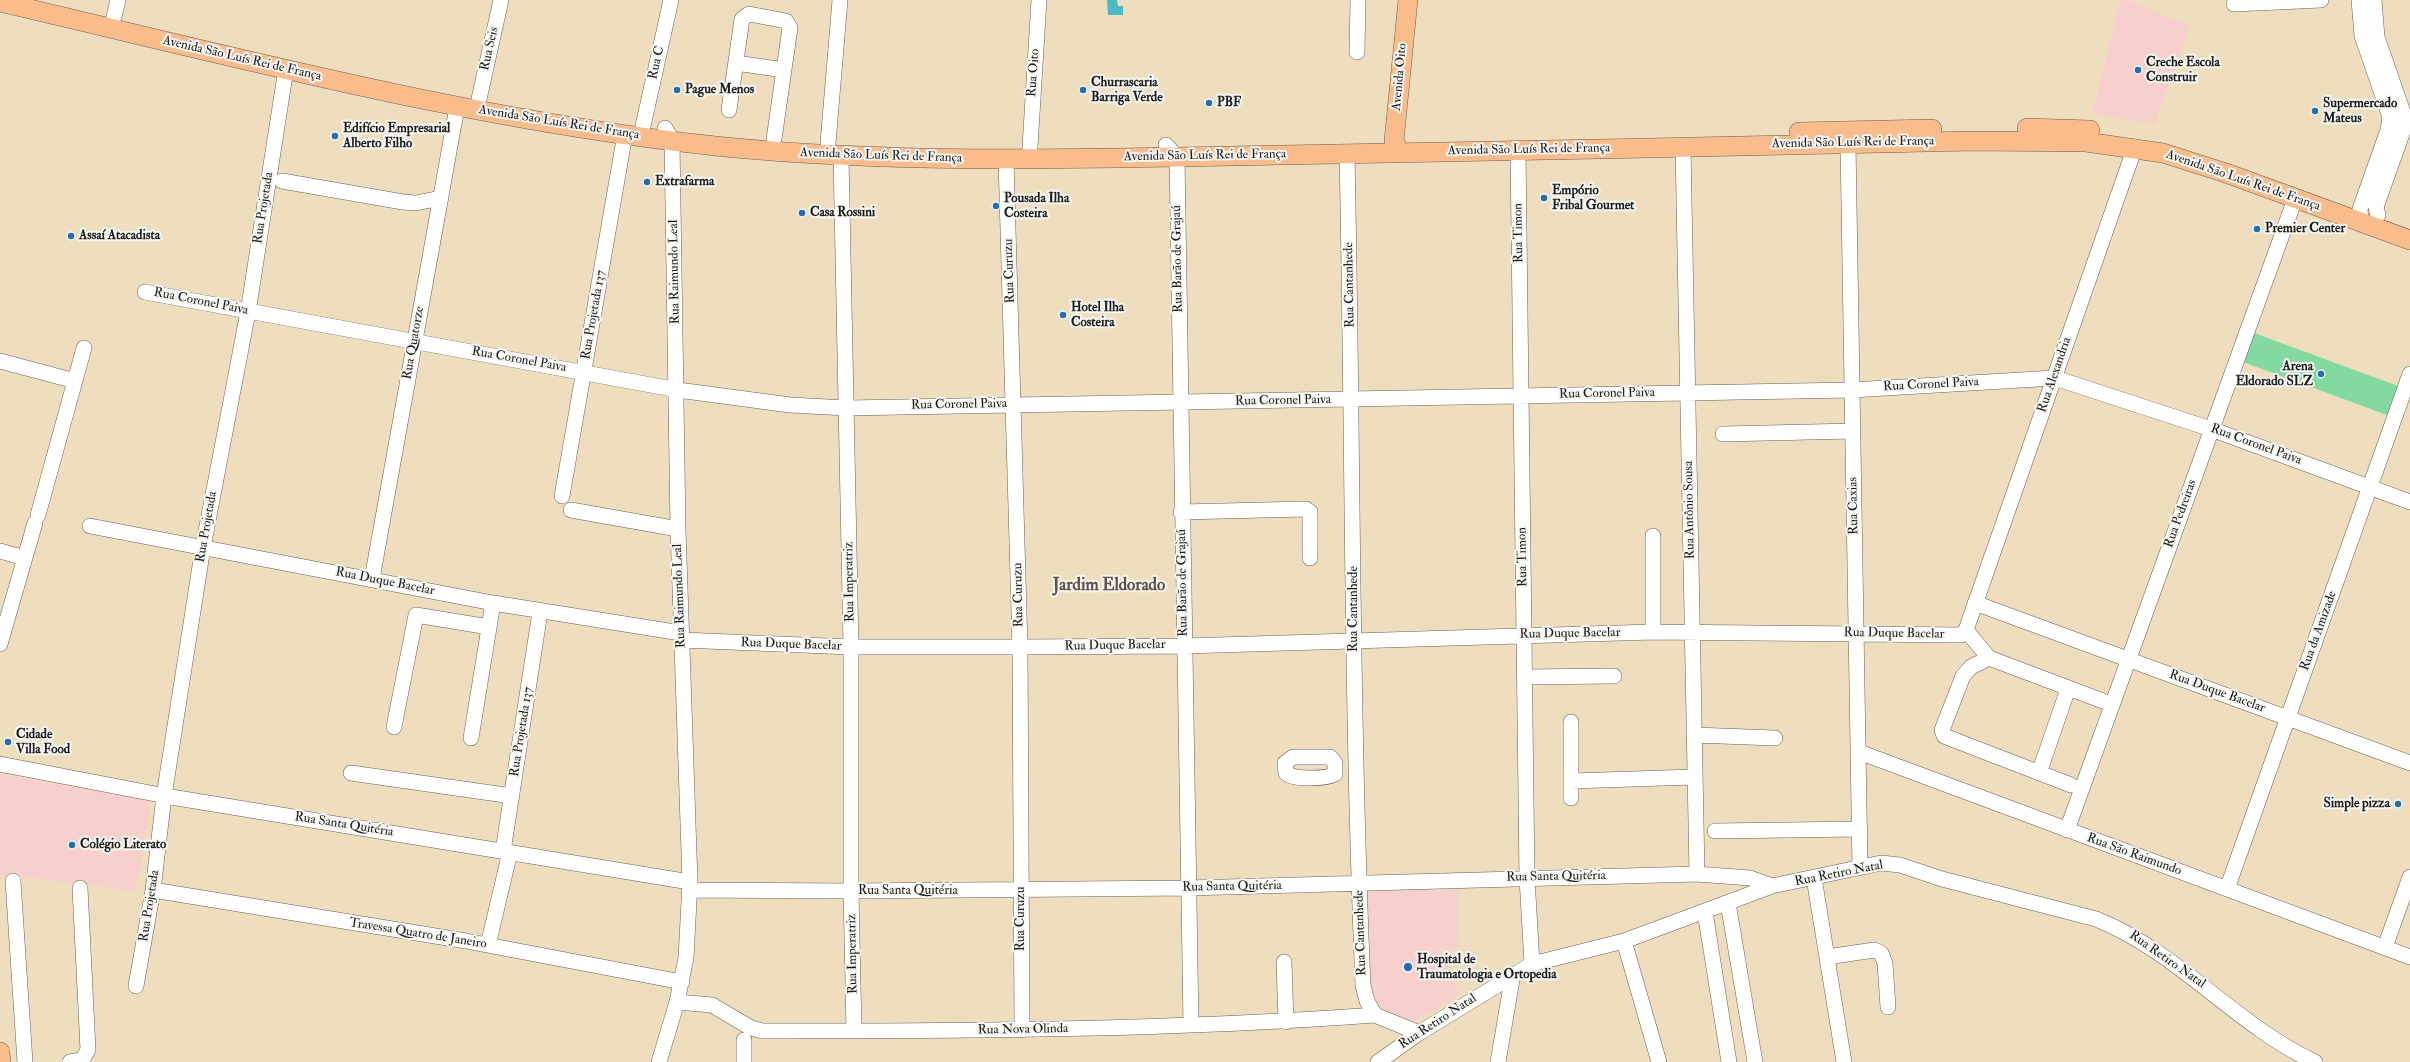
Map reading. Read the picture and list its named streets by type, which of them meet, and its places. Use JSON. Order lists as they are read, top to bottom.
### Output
{
  "streets": {
    "main road": ["Avenida São Luís Rei de França", "Avenida Oito"],
    "street": [
      "Rua Seis",
      "Rua C",
      "Rua Oito",
      "Rua Projetada",
      "Rua Timon",
      "Rua Barão de Grajaú",
      "Rua Curuzu",
      "Rua Raimundo Leal",
      "Rua Cantanhede",
      "Rua Coronel Paiva",
      "Rua Projetada 137",
      "Rua Quatorze",
      "Rua Alexandria",
      "Rua Caxias",
      "Rua Antônio Sousa",
      "Rua Pedreiras",
      "Rua Duque Bacelar",
      "Rua Imperatriz",
      "Rua da Amizade",
      "Rua Santa Quitéria",
      "Rua São Raimundo",
      "Rua Retiro Natal",
      "Travessa Quatro de Janeiro",
      "Rua Nova Olinda"
    ]
  },
  "crossings": [
    ["Rua Seis", "Avenida São Luís Rei de França"],
    ["Avenida São Luís Rei de França", "Rua C"],
    ["Avenida São Luís Rei de França", "Rua Oito"],
    ["Avenida São Luís Rei de França", "Avenida Oito"],
    ["Avenida São Luís Rei de França", "Rua Projetada"],
    ["Avenida São Luís Rei de França", "Rua Timon"],
    ["Avenida São Luís Rei de França", "Rua Barão de Grajaú"],
    ["Avenida São Luís Rei de França", "Rua Curuzu"],
    ["Avenida São Luís Rei de França", "Rua Raimundo Leal"],
    ["Avenida São Luís Rei de França", "Rua Cantanhede"],
    ["Avenida São Luís Rei de França", "Rua Projetada 137"],
    ["Avenida São Luís Rei de França", "Rua Quatorze"],
    ["Avenida São Luís Rei de França", "Rua Alexandria"],
    ["Avenida São Luís Rei de França", "Rua Caxias"],
    ["Avenida São Luís Rei de França", "Rua Antônio Sousa"],
    ["Avenida São Luís Rei de França", "Rua Pedreiras"],
    ["Avenida São Luís Rei de França", "Rua Imperatriz"],
    ["Rua Projetada", "Rua Coronel Paiva"],
    ["Rua Projetada", "Rua Duque Bacelar"],
    ["Rua Projetada", "Rua Santa Quitéria"],
    ["Rua Projetada", "Travessa Quatro de Janeiro"],
    ["Rua Timon", "Rua Coronel Paiva"],
    ["Rua Timon", "Rua Duque Bacelar"],
    ["Rua Timon", "Rua Santa Quitéria"],
    ["Rua Timon", "Rua Retiro Natal"],
    ["Rua Barão de Grajaú", "Rua Coronel Paiva"],
    ["Rua Barão de Grajaú", "Rua Duque Bacelar"],
    ["Rua Barão de Grajaú", "Rua Santa Quitéria"],
    ["Rua Barão de Grajaú", "Rua Nova Olinda"],
    ["Rua Curuzu", "Rua Coronel Paiva"],
    ["Rua Curuzu", "Rua Duque Bacelar"],
    ["Rua Curuzu", "Rua Santa Quitéria"],
    ["Rua Curuzu", "Rua Nova Olinda"],
    ["Rua Raimundo Leal", "Rua Coronel Paiva"],
    ["Rua Raimundo Leal", "Rua Duque Bacelar"],
    ["Rua Raimundo Leal", "Rua Santa Quitéria"],
    ["Rua Raimundo Leal", "Travessa Quatro de Janeiro"],
    ["Rua Raimundo Leal", "Rua Nova Olinda"],
    ["Rua Cantanhede", "Rua Coronel Paiva"],
    ["Rua Cantanhede", "Rua Duque Bacelar"],
    ["Rua Cantanhede", "Rua Santa Quitéria"],
    ["Rua Cantanhede", "Rua Nova Olinda"],
    ["Rua Coronel Paiva", "Rua Projetada 137"],
    ["Rua Coronel Paiva", "Rua Quatorze"],
    ["Rua Coronel Paiva", "Rua Alexandria"],
    ["Rua Coronel Paiva", "Rua Caxias"],
    ["Rua Coronel Paiva", "Rua Antônio Sousa"],
    ["Rua Coronel Paiva", "Rua Pedreiras"],
    ["Rua Coronel Paiva", "Rua Imperatriz"],
    ["Rua Coronel Paiva", "Rua da Amizade"],
    ["Rua Projetada 137", "Rua Duque Bacelar"],
    ["Rua Projetada 137", "Rua Santa Quitéria"],
    ["Rua Projetada 137", "Travessa Quatro de Janeiro"],
    ["Rua Quatorze", "Rua Duque Bacelar"],
    ["Rua Alexandria", "Rua Duque Bacelar"],
    ["Rua Caxias", "Rua Duque Bacelar"],
    ["Rua Caxias", "Rua São Raimundo"],
    ["Rua Caxias", "Rua Retiro Natal"],
    ["Rua Antônio Sousa", "Rua Duque Bacelar"],
    ["Rua Antônio Sousa", "Rua Santa Quitéria"],
    ["Rua Pedreiras", "Rua Duque Bacelar"],
    ["Rua Pedreiras", "Rua São Raimundo"],
    ["Rua Duque Bacelar", "Rua Imperatriz"],
    ["Rua Duque Bacelar", "Rua da Amizade"],
    ["Rua Imperatriz", "Rua Santa Quitéria"],
    ["Rua Imperatriz", "Rua Nova Olinda"],
    ["Rua da Amizade", "Rua São Raimundo"],
    ["Rua Santa Quitéria", "Rua Retiro Natal"]
  ],
  "districts": ["Jardim Eldorado"],
  "places": [
    "Creche Escola Construir",
    "Pague Menos",
    "Churrascaria Barriga Verde",
    "PBF",
    "Supermercado Mateus",
    "Edifício Empresarial Alberto Filho",
    "Extrafarma",
    "Empório Fribal Gourmet",
    "Pousada Ilha Costeira",
    "Casa Rossini",
    "Premier Center",
    "Assaí Atacadista",
    "Hotel Ilha Costeira",
    "Arena Eldorado SLZ",
    "Cidade Villa Food",
    "Simple pizza",
    "Colégio Literato",
    "Hospital de Traumatologia e Ortopedia"
  ]
}
